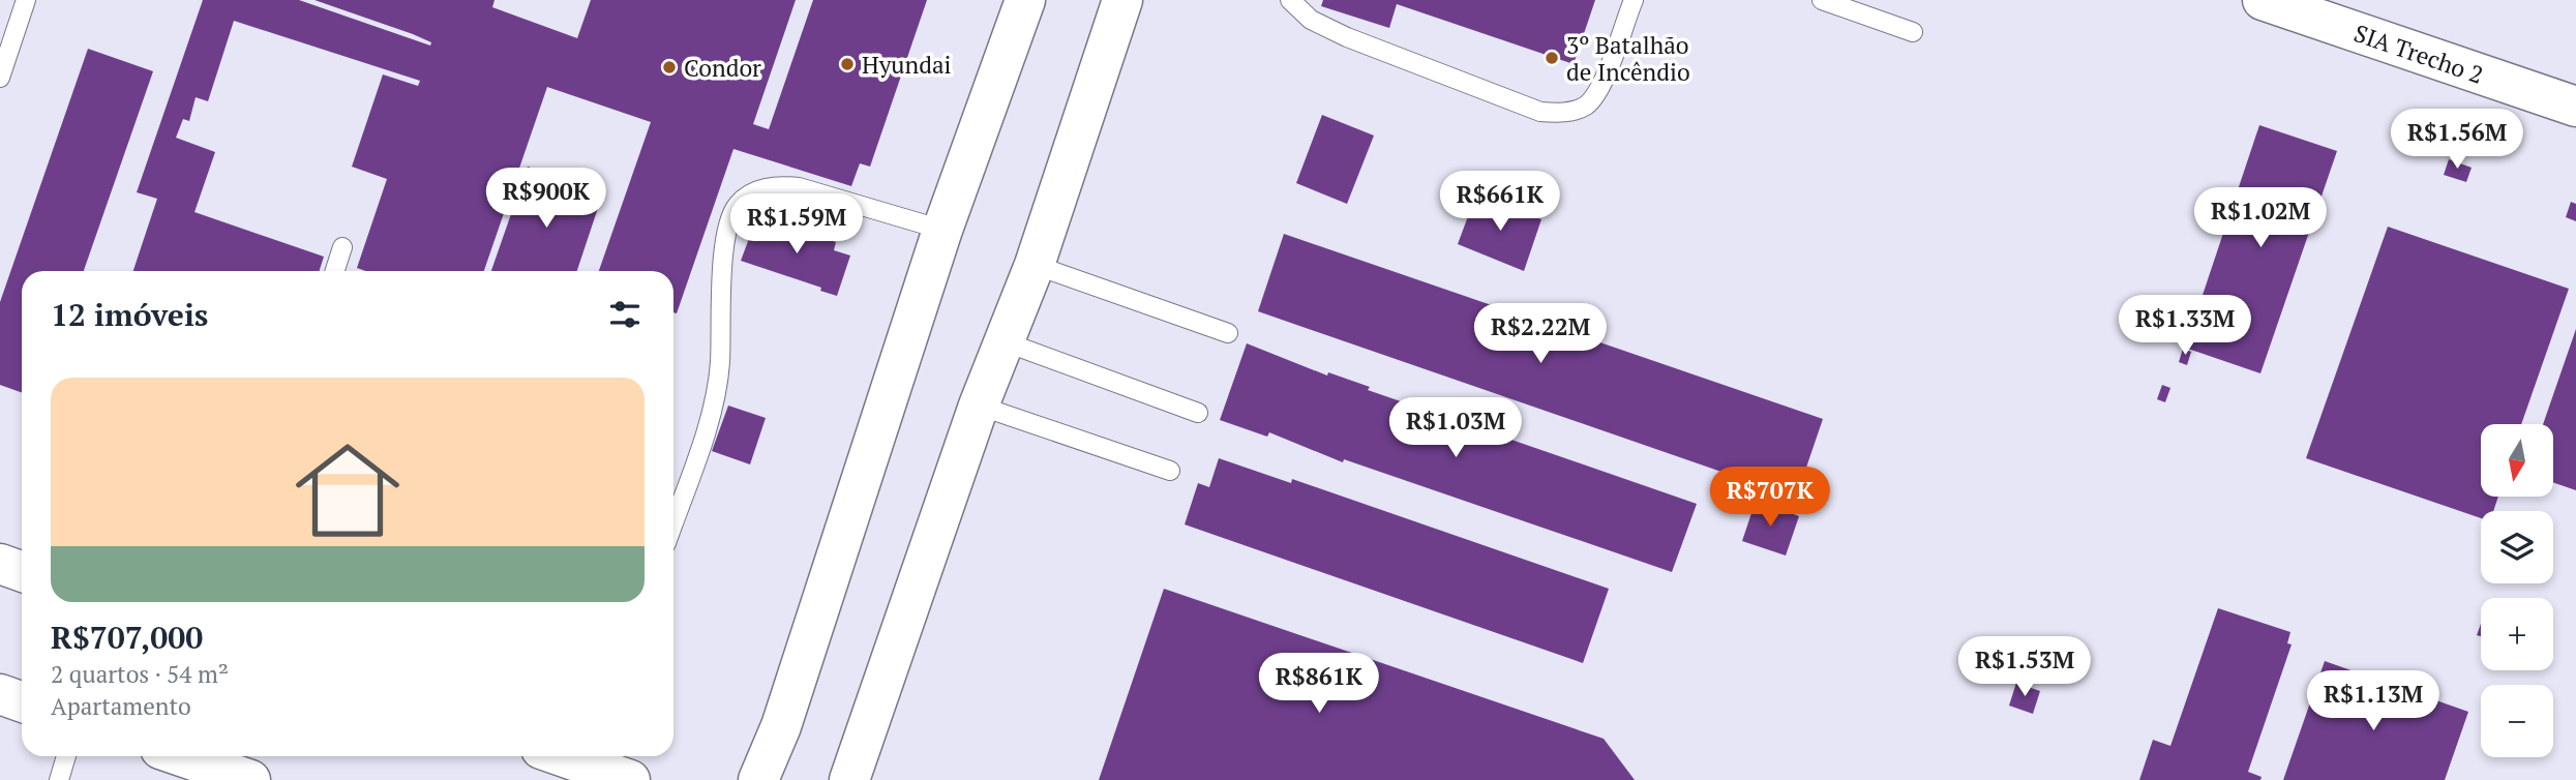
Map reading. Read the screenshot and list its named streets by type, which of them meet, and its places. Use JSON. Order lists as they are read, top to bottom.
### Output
{
  "streets": {
    "main road": ["SIA Trecho 2"]
  },
  "places": ["3º Batalhão de Incêndio", "Hyundai", "Condor"],
  "north": "bottom",
  "page": {
    "price": [
      "R$1.56M",
      "R$900K",
      "R$661K",
      "R$1.02M",
      "R$1.59M",
      "R$1.33M",
      "R$2.22M",
      "R$1.03M",
      "R$707K",
      "R$1.53M",
      "R$861K",
      "R$1.13M"
    ],
    "heading": "12 imóveis",
    "list": [
      {
        "name": "R$707,000",
        "note": "2 quartos · 54 m² · Apartamento"
      }
    ],
    "map_buttons": ["+", "−"]
  }
}
